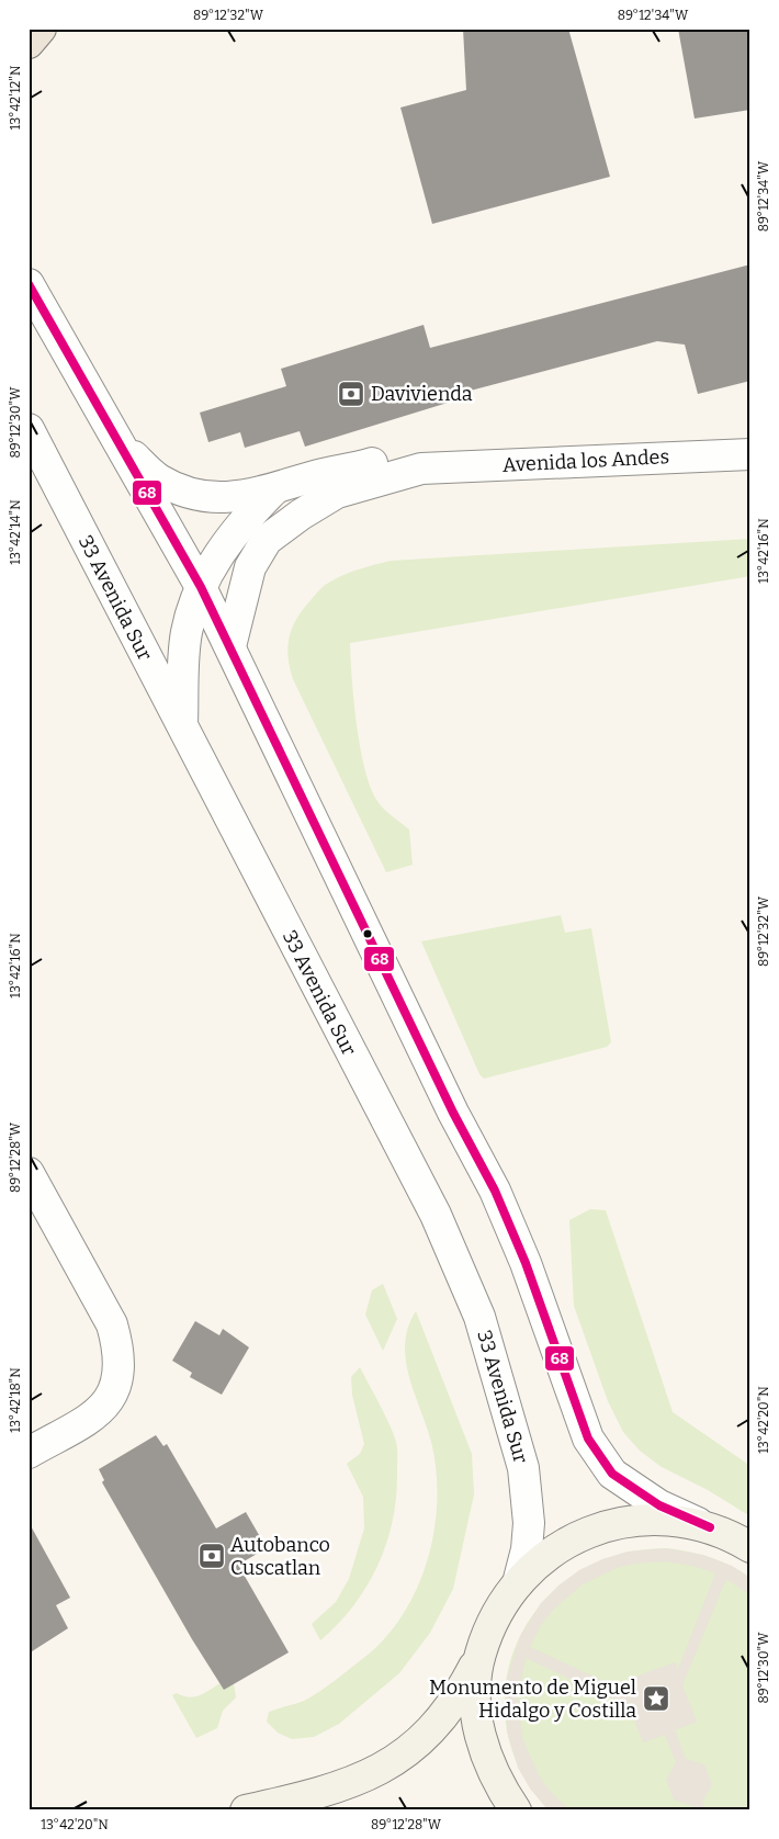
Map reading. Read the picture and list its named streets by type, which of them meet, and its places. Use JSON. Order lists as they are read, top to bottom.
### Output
{
  "streets": {
    "street": ["Avenida los Andes", "33 Avenida Sur"]
  },
  "places": {
    "bank": ["Davivienda", "Autobanco Cuscatlan"],
    "place": ["Monumento de Miguel Hidalgo y Costilla"]
  },
  "lines": ["transit line 68"],
  "coordinates": [
    "89°12'32\"W",
    "89°12'34\"W",
    "13°42'12\"N",
    "89°12'30\"W",
    "13°42'14\"N",
    "13°42'16\"N",
    "89°12'28\"W",
    "13°42'18\"N",
    "13°42'20\"N"
  ]
}
